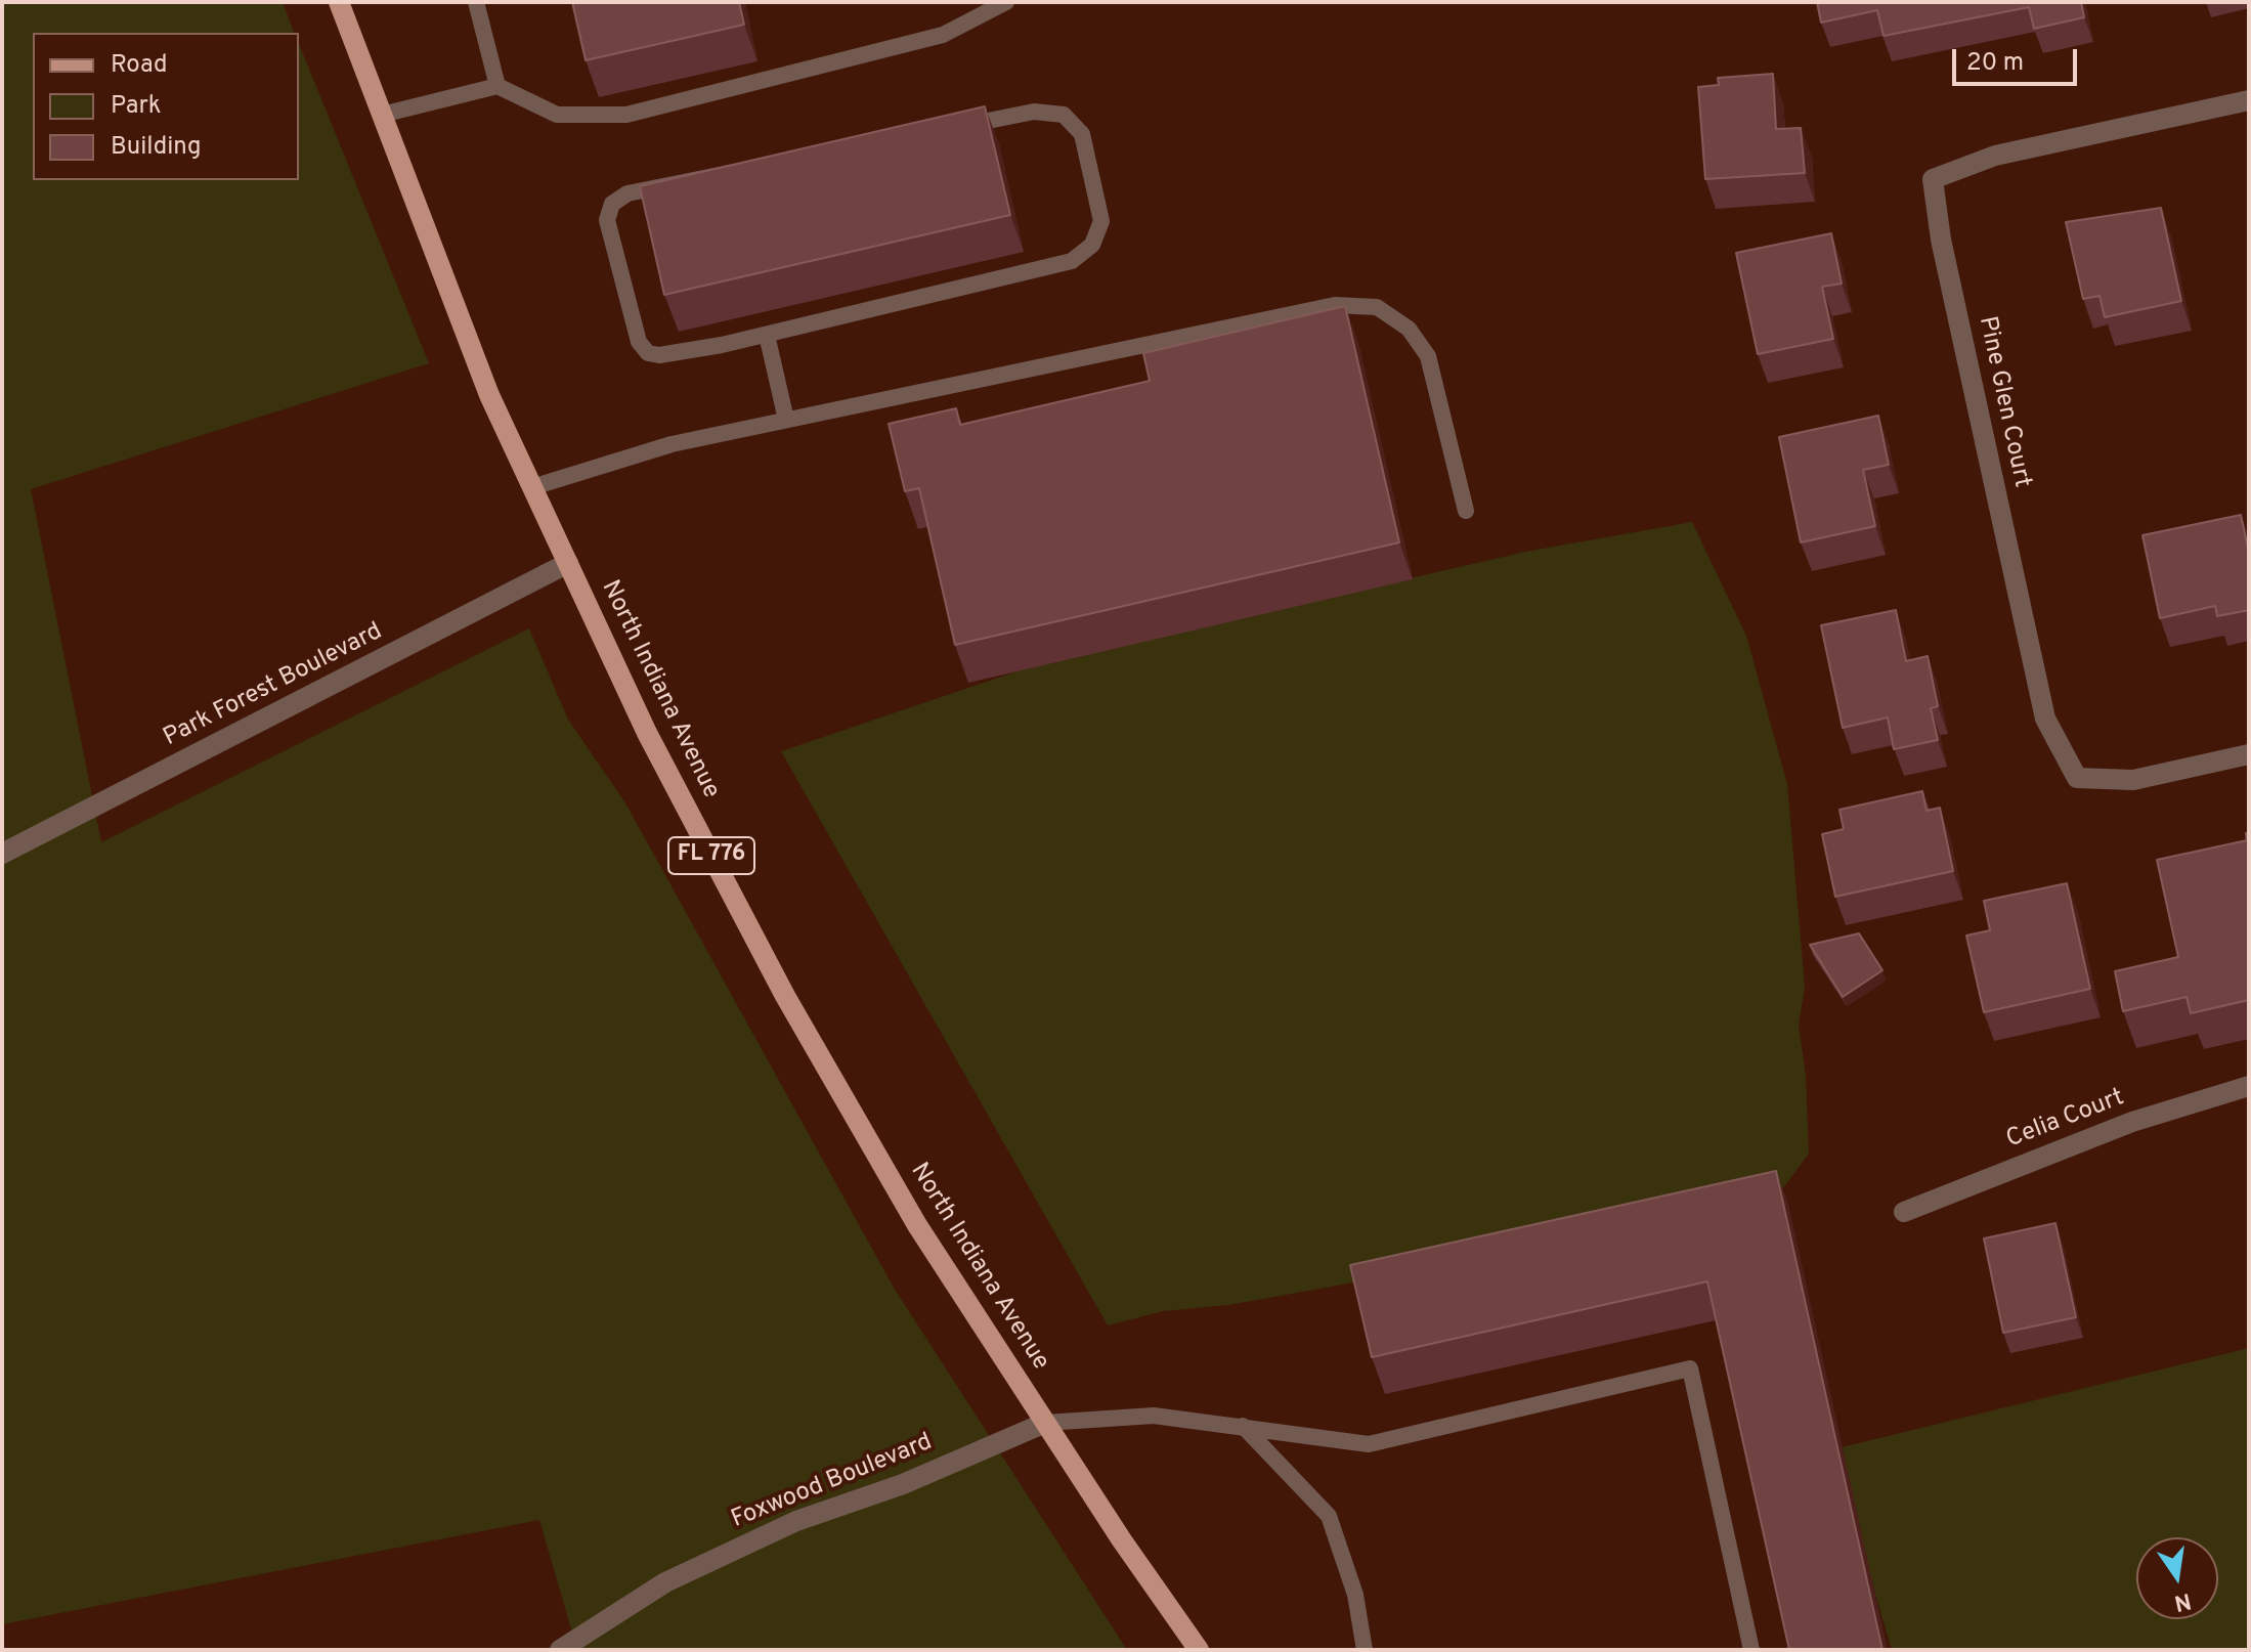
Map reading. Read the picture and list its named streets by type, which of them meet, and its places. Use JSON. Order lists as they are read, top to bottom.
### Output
{
  "streets": {
    "main road": ["North Indiana Avenue", "FL 776"],
    "street": [
      "Pine Glen Court",
      "Park Forest Boulevard",
      "Celia Court",
      "Foxwood Boulevard"
    ]
  },
  "crossings": [
    ["Park Forest Boulevard", "North Indiana Avenue"],
    ["North Indiana Avenue", "Foxwood Boulevard"]
  ],
  "legend": ["Road", "Park", "Building"],
  "scale_bar": "20 m",
  "north": "bottom"
}
